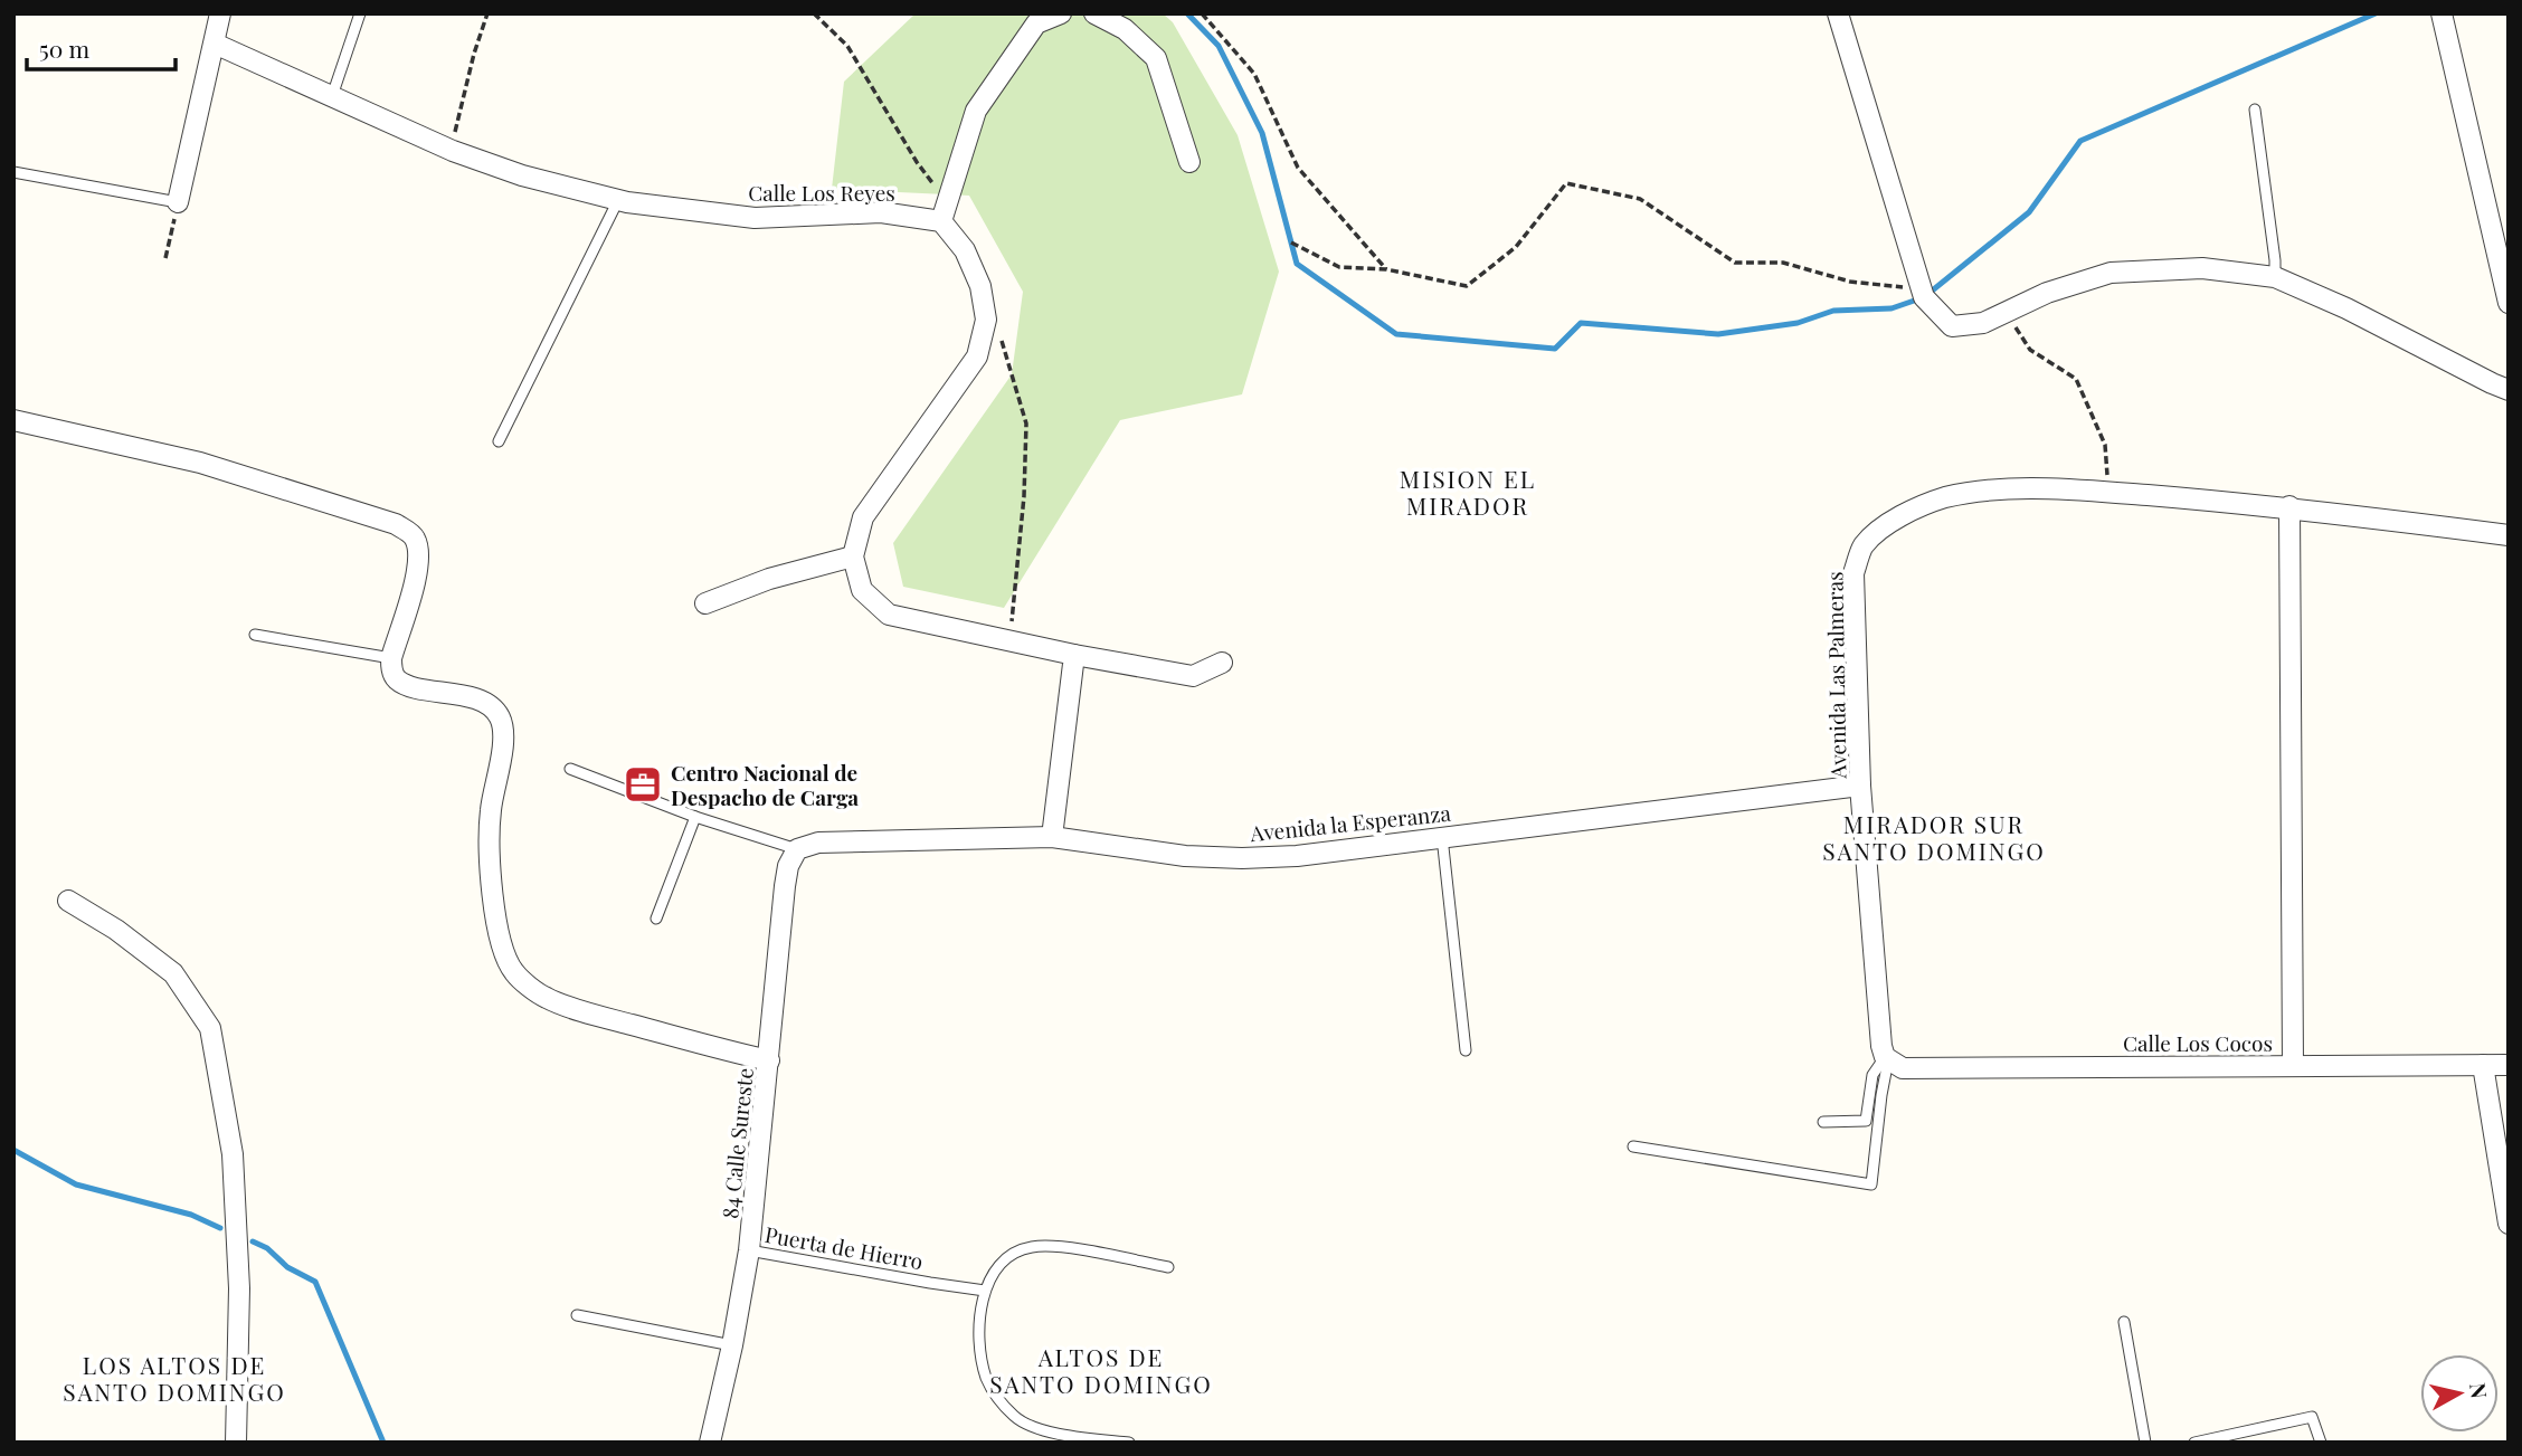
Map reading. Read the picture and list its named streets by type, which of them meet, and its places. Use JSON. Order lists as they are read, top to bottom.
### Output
{
  "streets": {
    "street": [
      "Calle Los Reyes",
      "Avenida Las Palmeras",
      "Avenida la Esperanza",
      "Calle Los Cocos",
      "84 Calle Sureste"
    ],
    "lane": ["Puerta de Hierro"]
  },
  "crossings": [
    ["Avenida Las Palmeras", "Avenida la Esperanza"],
    ["Avenida Las Palmeras", "Calle Los Cocos"],
    ["Avenida la Esperanza", "84 Calle Sureste"],
    ["84 Calle Sureste", "Puerta de Hierro"]
  ],
  "districts": [
    "MISION EL MIRADOR",
    "MIRADOR SUR SANTO DOMINGO",
    "ALTOS DE SANTO DOMINGO",
    "LOS ALTOS DE SANTO DOMINGO"
  ],
  "places": {
    "office": ["Centro Nacional de Despacho de Carga"]
  },
  "scale_bar": "50 m",
  "north": "right"
}
